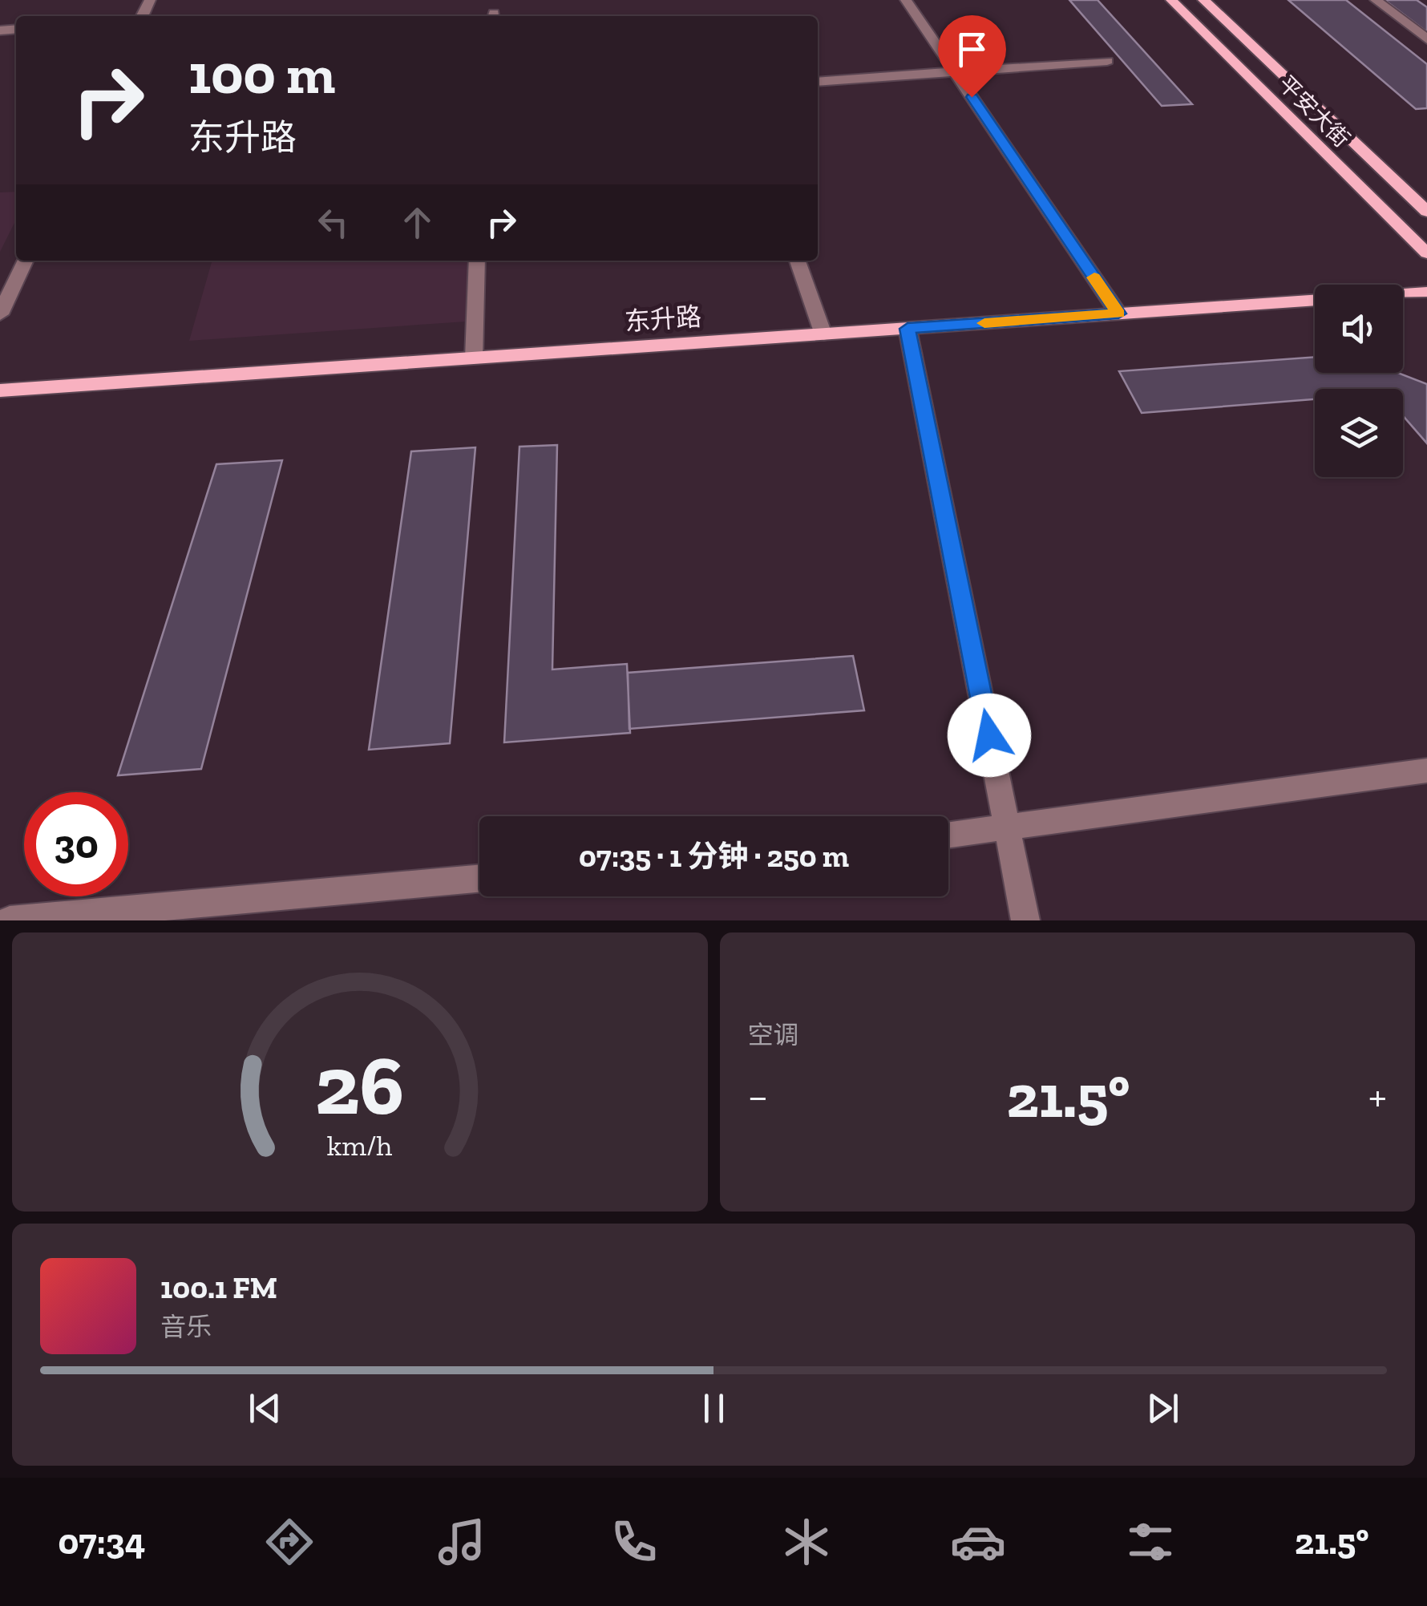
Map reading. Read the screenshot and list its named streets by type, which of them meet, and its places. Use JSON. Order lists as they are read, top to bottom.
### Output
{
  "streets": {
    "main road": ["平安大街", "东升路"]
  },
  "page": {
    "turn": ["100 m", "东升路"],
    "limit": "30",
    "trip": "07:35 · 1 分钟 · 250 m",
    "tile": "空调",
    "heat": ["−", "21.5°", "+"],
    "song": ["100.1 FM", "音乐"],
    "tabs": ["07:34", "21.5°"],
    "gauge": ["26", "km/h"]
  }
}
